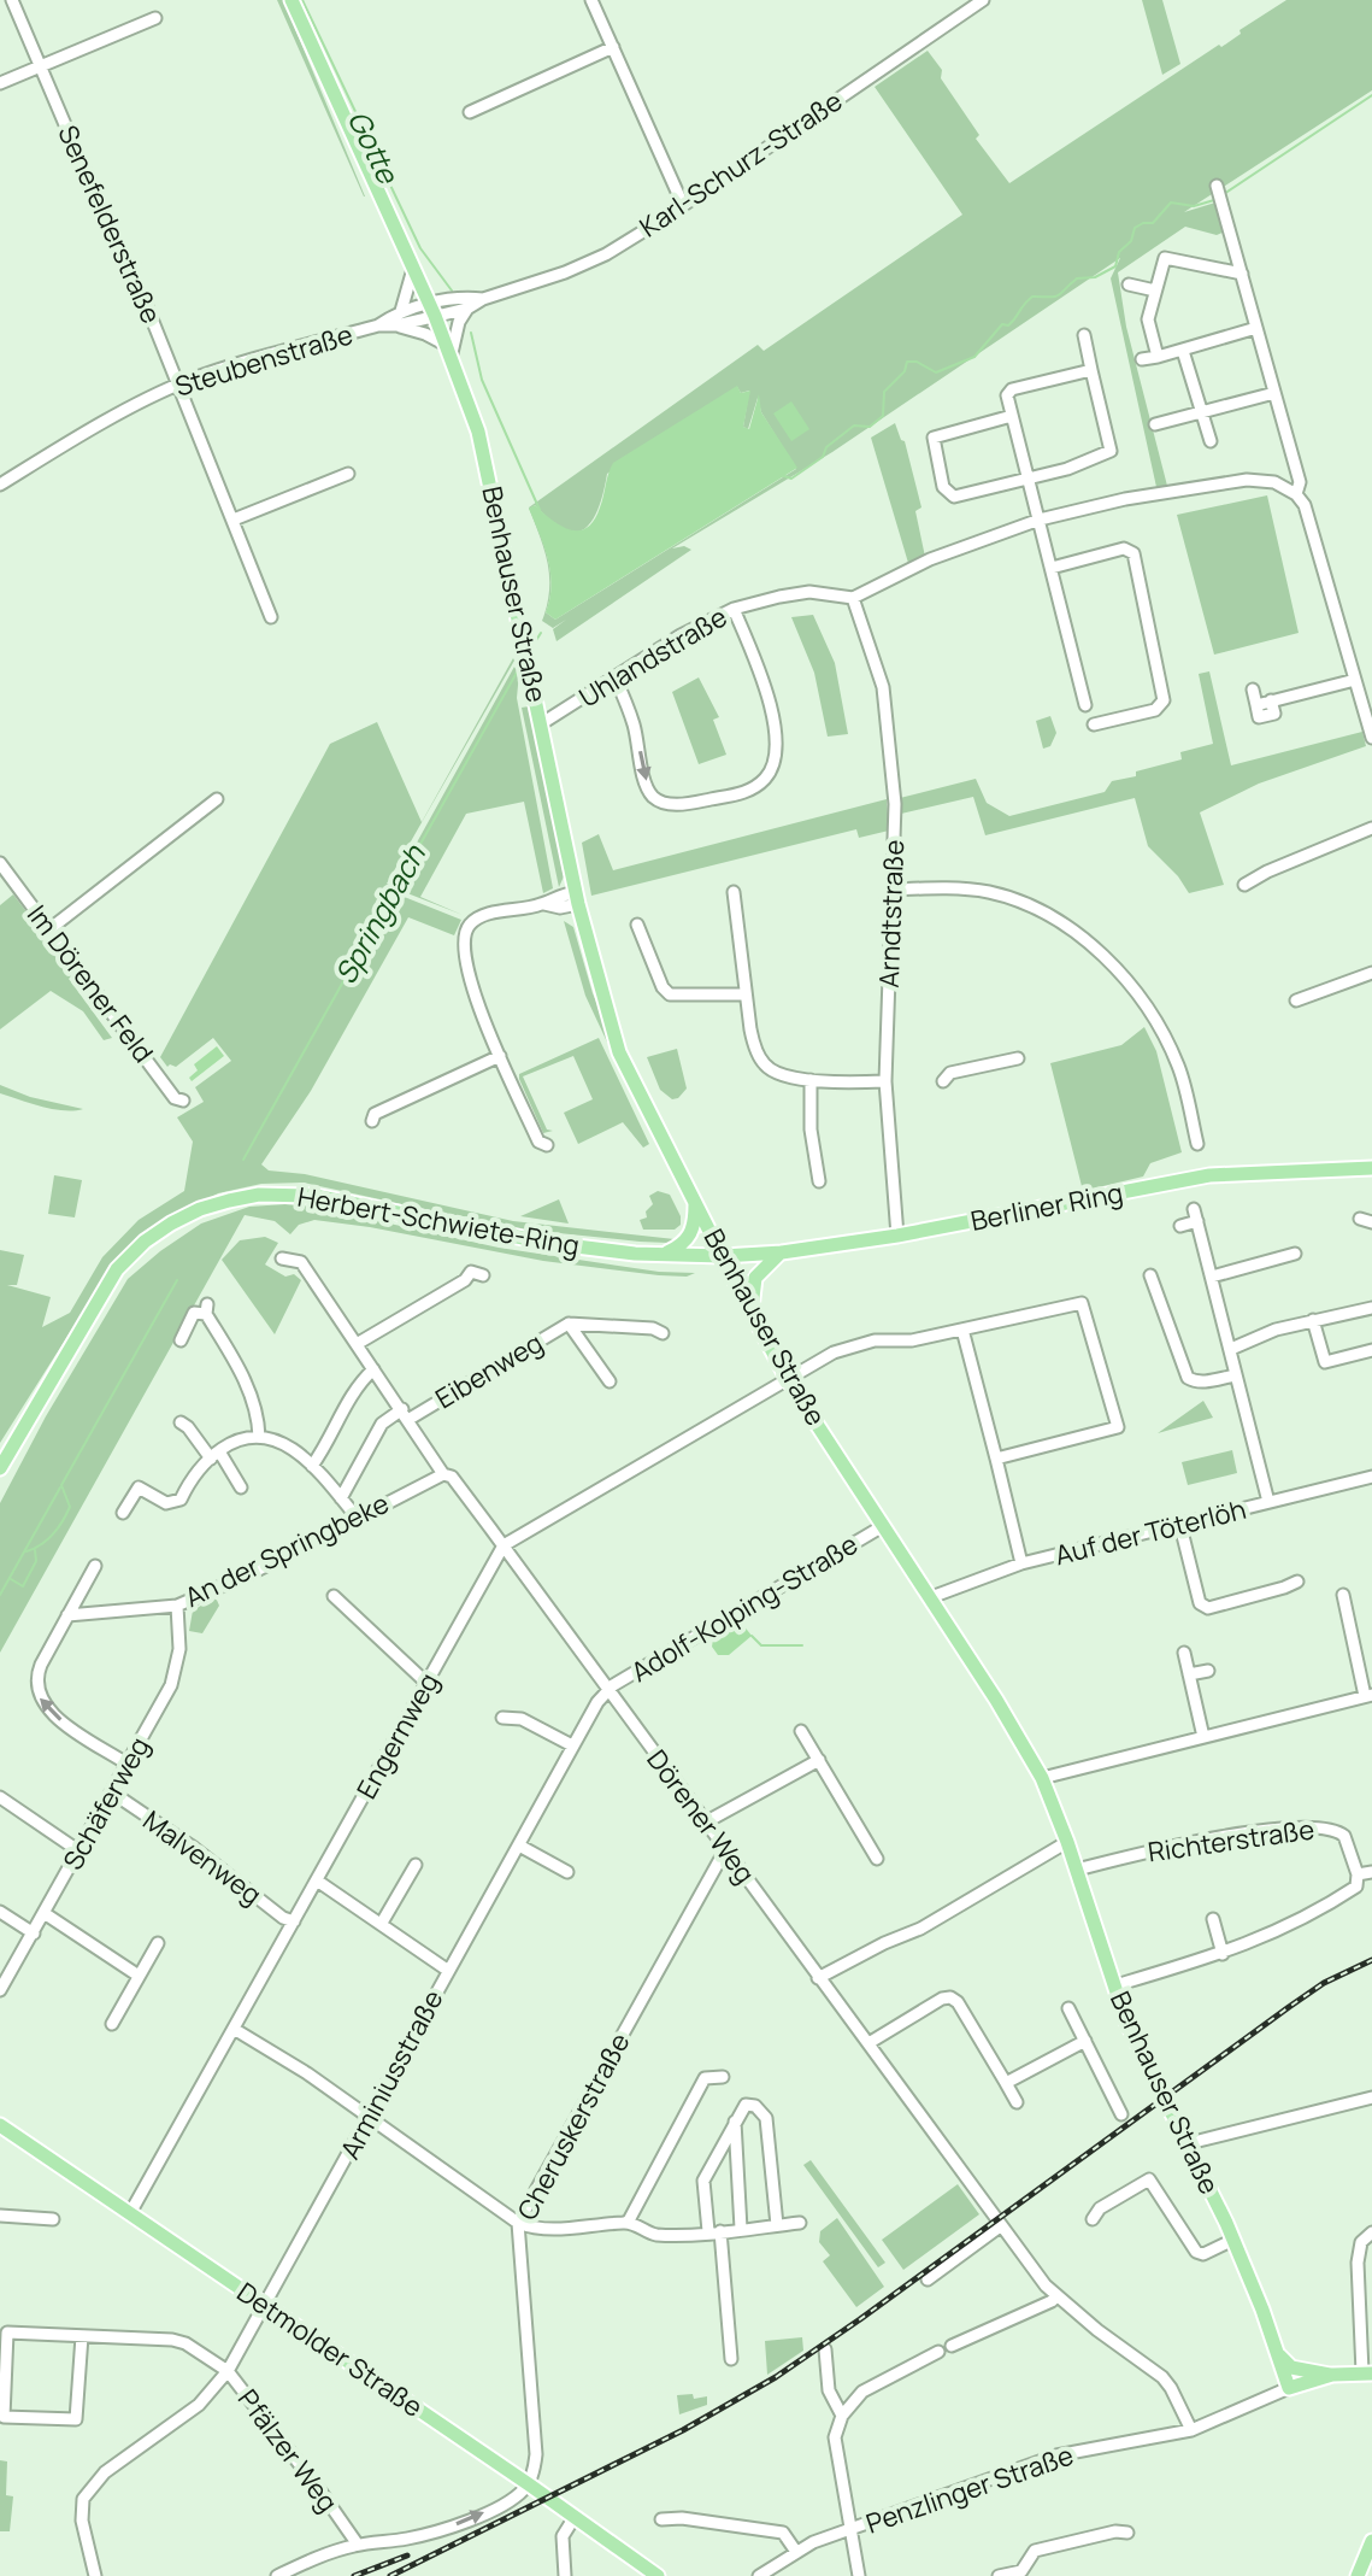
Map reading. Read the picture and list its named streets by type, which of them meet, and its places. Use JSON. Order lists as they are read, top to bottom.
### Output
{
  "streets": {
    "main road": [
      "Benhauser Straße",
      "Berliner Ring",
      "Herbert-Schwiete-Ring",
      "Detmolder Straße"
    ],
    "street": [
      "Karl-Schurz-Straße",
      "Senefelderstraße",
      "Steubenstraße",
      "Uhlandstraße",
      "Arndtstraße",
      "Im Dörener Feld",
      "Eibenweg",
      "Auf der Töterlöh",
      "An der Springbeke",
      "Adolf-Kolping-Straße",
      "Engernweg",
      "Schäferweg",
      "Dörener Weg",
      "Richterstraße",
      "Malvenweg",
      "Arminiusstraße",
      "Cheruskerstraße",
      "Pfälzer Weg",
      "Penzlinger Straße"
    ]
  },
  "crossings": [
    ["Karl-Schurz-Straße", "Steubenstraße"],
    ["Karl-Schurz-Straße", "Benhauser Straße"],
    ["Senefelderstraße", "Steubenstraße"],
    ["Steubenstraße", "Benhauser Straße"],
    ["Benhauser Straße", "Uhlandstraße"],
    ["Benhauser Straße", "Berliner Ring"],
    ["Benhauser Straße", "Herbert-Schwiete-Ring"],
    ["Benhauser Straße", "Auf der Töterlöh"],
    ["Benhauser Straße", "Adolf-Kolping-Straße"],
    ["Benhauser Straße", "Richterstraße"],
    ["Benhauser Straße", "Penzlinger Straße"],
    ["Uhlandstraße", "Arndtstraße"],
    ["Arndtstraße", "Berliner Ring"],
    ["Berliner Ring", "Herbert-Schwiete-Ring"],
    ["Eibenweg", "Dörener Weg"],
    ["An der Springbeke", "Schäferweg"],
    ["An der Springbeke", "Dörener Weg"],
    ["Adolf-Kolping-Straße", "Dörener Weg"],
    ["Adolf-Kolping-Straße", "Arminiusstraße"],
    ["Engernweg", "Dörener Weg"],
    ["Engernweg", "Malvenweg"],
    ["Engernweg", "Detmolder Straße"],
    ["Schäferweg", "Malvenweg"],
    ["Dörener Weg", "Arminiusstraße"],
    ["Dörener Weg", "Cheruskerstraße"],
    ["Dörener Weg", "Penzlinger Straße"],
    ["Arminiusstraße", "Detmolder Straße"],
    ["Arminiusstraße", "Pfälzer Weg"],
    ["Cheruskerstraße", "Detmolder Straße"],
    ["Detmolder Straße", "Pfälzer Weg"]
  ],
  "water": ["Gotte", "Springbach"]
}
